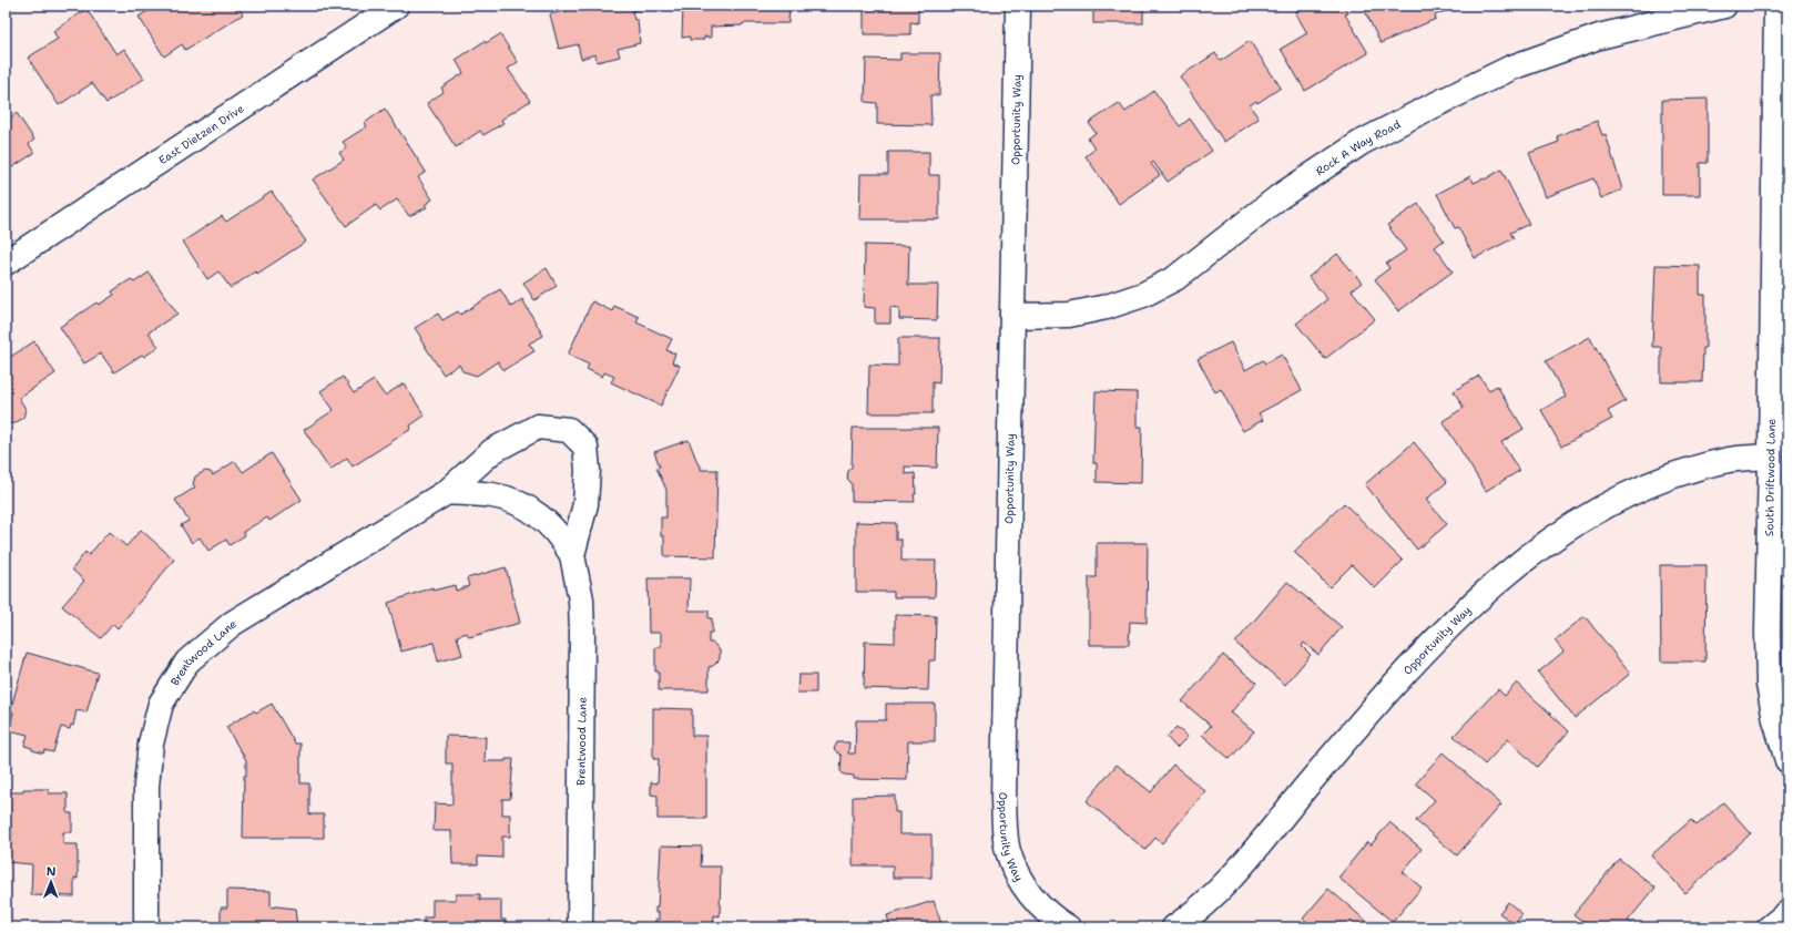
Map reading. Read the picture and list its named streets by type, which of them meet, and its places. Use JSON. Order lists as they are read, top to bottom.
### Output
{
  "streets": {
    "street": [
      "Opportunity Way",
      "East Dietzen Drive",
      "Rock A Way Road",
      "South Driftwood Lane",
      "Brentwood Lane"
    ]
  },
  "crossings": [
    ["Opportunity Way", "Rock A Way Road"],
    ["Opportunity Way", "South Driftwood Lane"]
  ],
  "north": "top"
}
